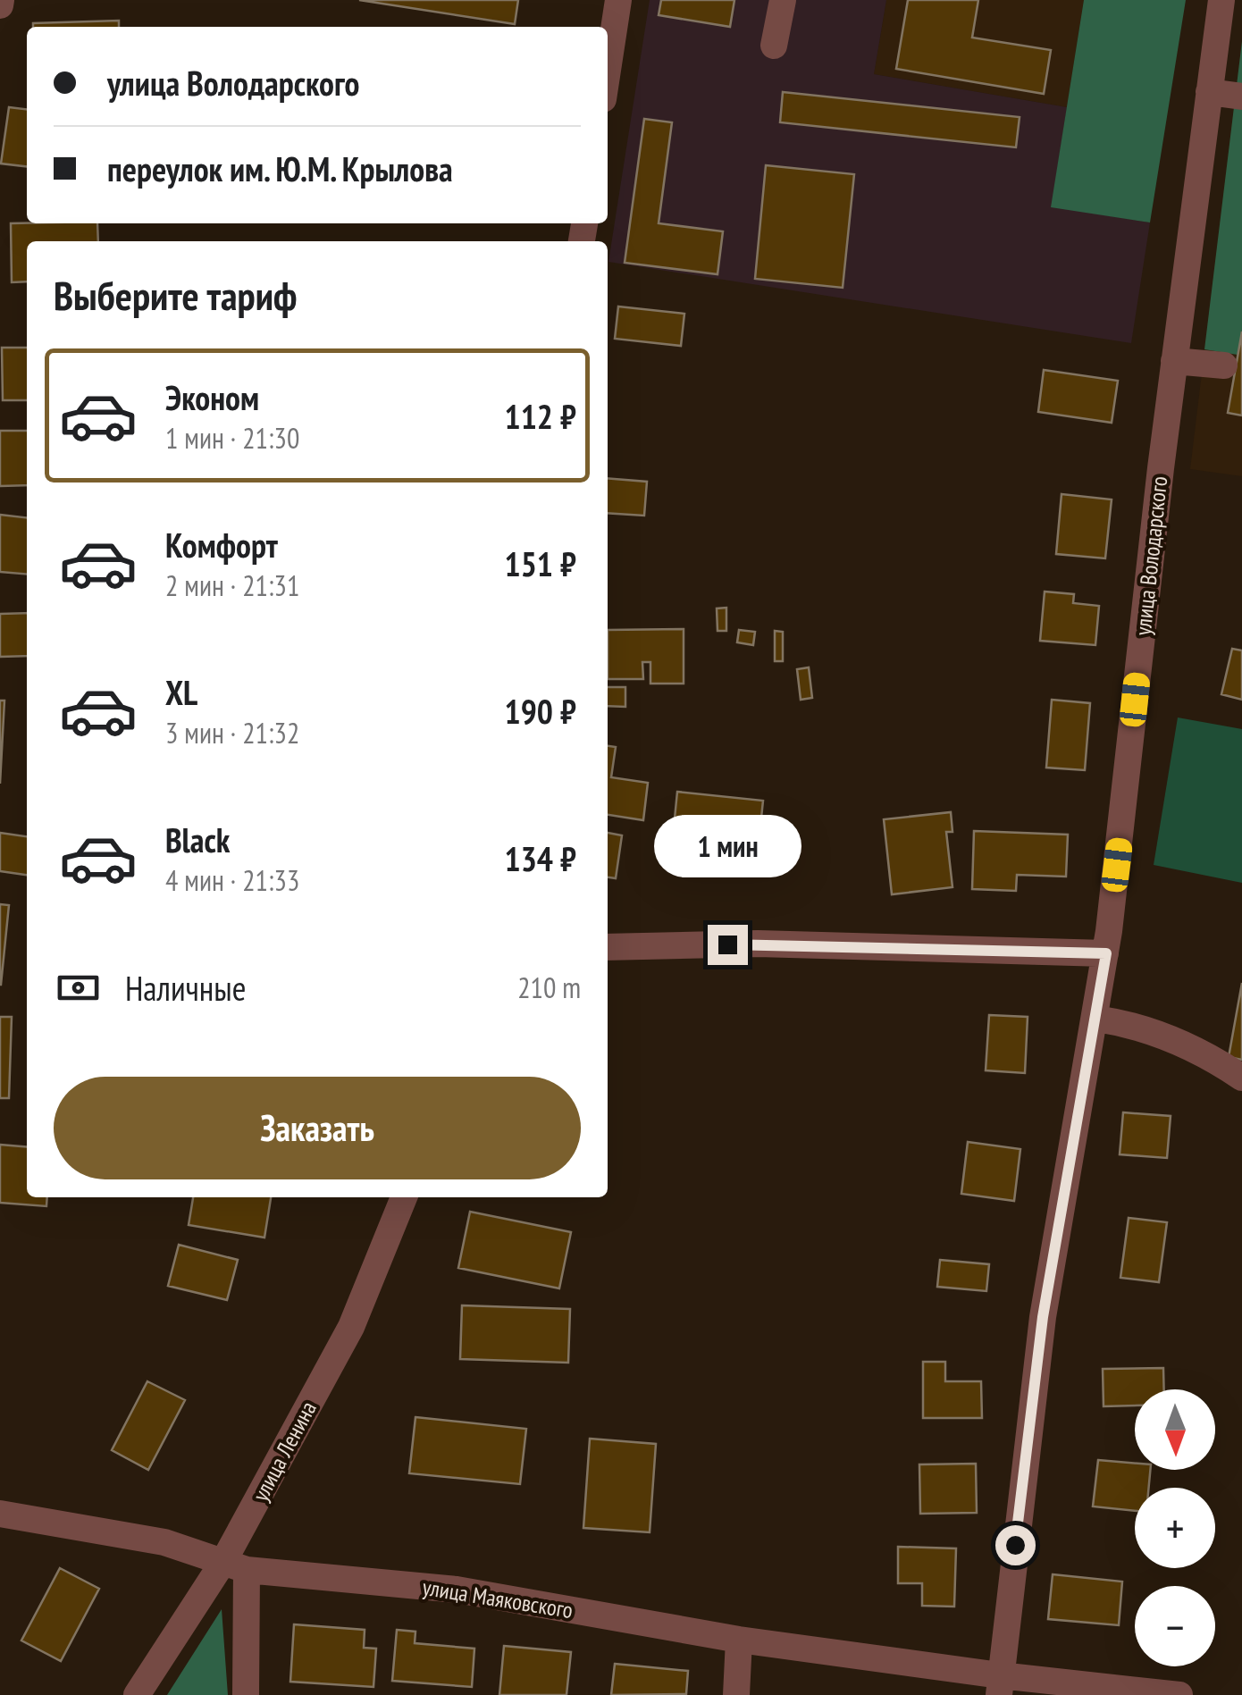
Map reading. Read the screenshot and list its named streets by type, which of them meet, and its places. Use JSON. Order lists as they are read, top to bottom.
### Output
{
  "streets": {
    "street": ["улица Володарского", "улица Ленина", "улица Маяковского"]
  },
  "crossings": [
    ["улица Володарского", "улица Маяковского"],
    ["улица Ленина", "улица Маяковского"]
  ],
  "north": "bottom",
  "page": {
    "banner": ["улица Володарского", "переулок им. Ю.М. Крылова"],
    "heading": "Выберите тариф",
    "list": [
      {
        "name": "Эконом",
        "note": "1 мин · 21:30",
        "value": "112 ₽"
      },
      {
        "name": "Комфорт",
        "note": "2 мин · 21:31",
        "value": "151 ₽"
      },
      {
        "name": "XL",
        "note": "3 мин · 21:32",
        "value": "190 ₽"
      },
      {
        "name": "Black",
        "note": "4 мин · 21:33",
        "value": "134 ₽"
      }
    ],
    "bubble": "1 мин",
    "pay": ["Наличные", "210 m"],
    "buttons": "Заказать",
    "map_buttons": ["+", "−"]
  }
}
